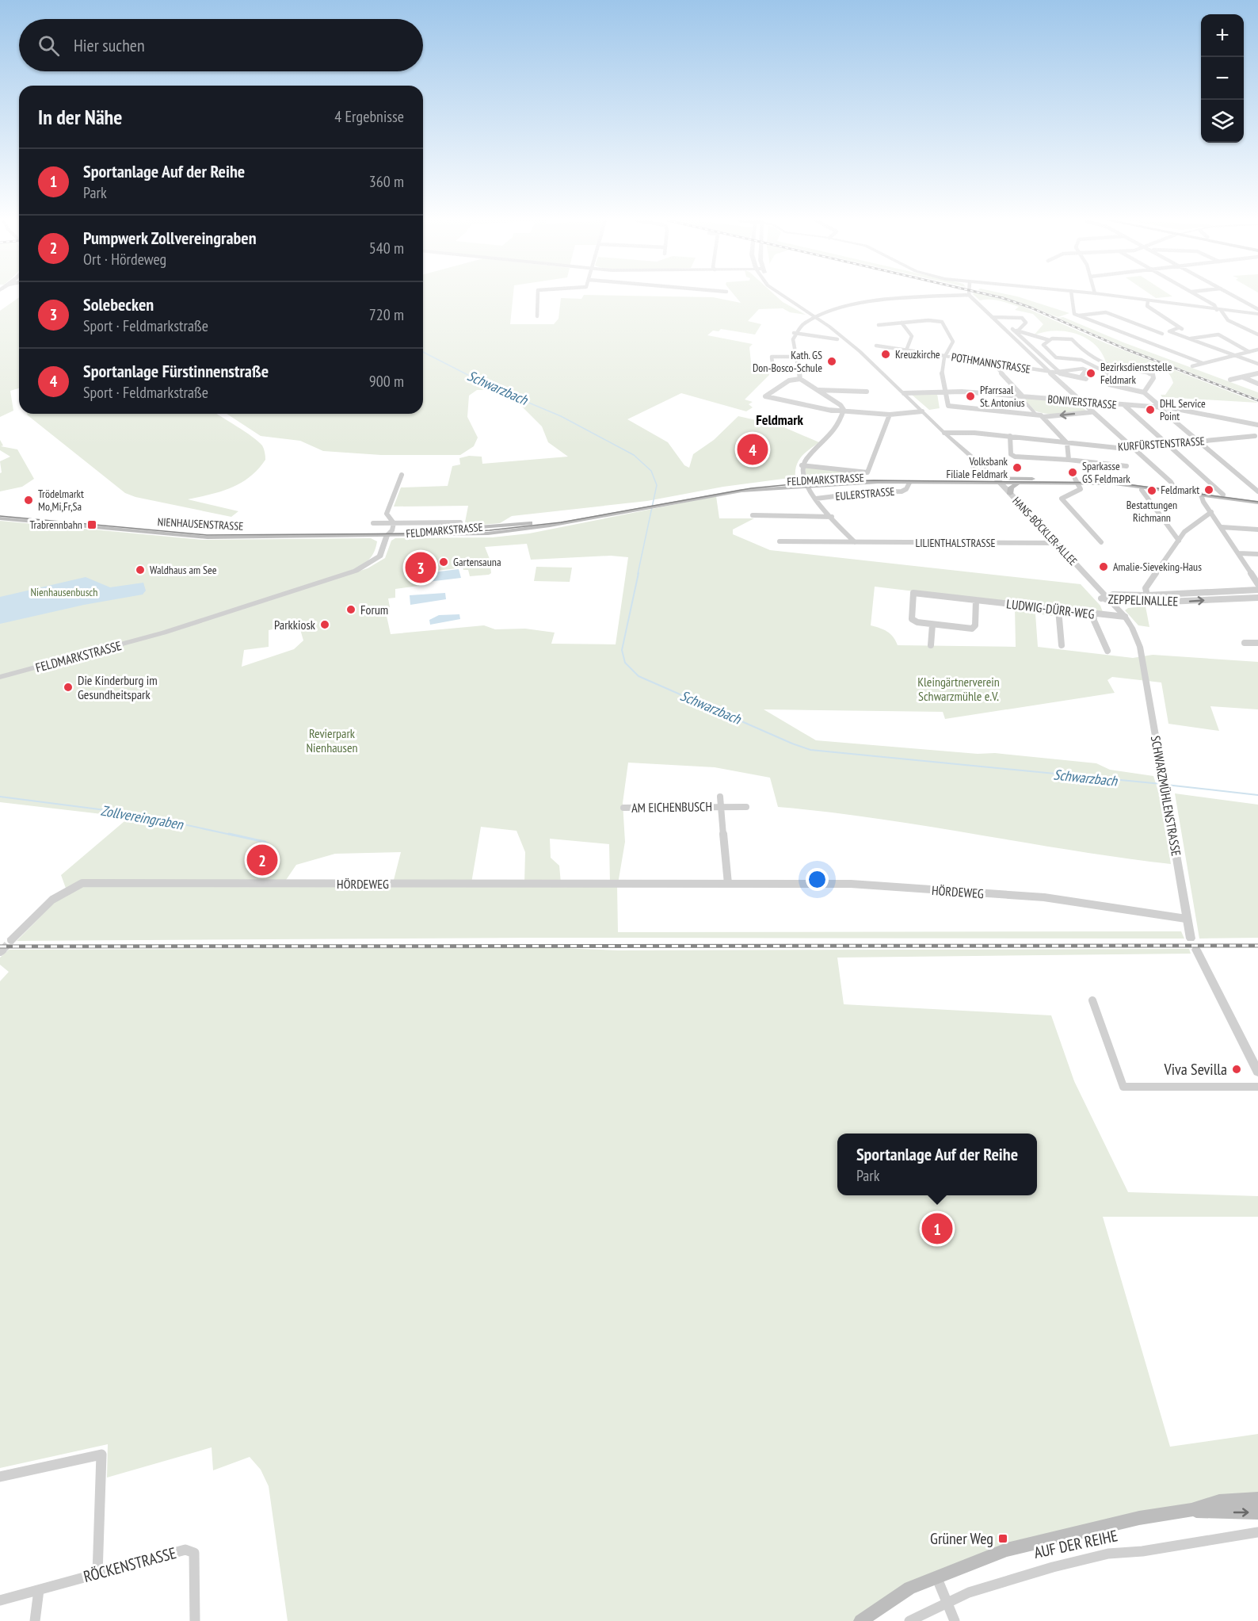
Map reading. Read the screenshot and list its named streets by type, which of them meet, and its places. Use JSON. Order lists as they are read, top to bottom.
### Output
{
  "streets": {
    "main road": ["FELDMARKSTRASSE", "NIENHAUSENSTRASSE", "AUF DER REIHE"],
    "street": [
      "POTHMANNSTRASSE",
      "BONIVERSTRASSE",
      "KURFÜRSTENSTRASSE",
      "EULERSTRASSE",
      "HANS-BÖCKLER-ALLEE",
      "LILIENTHALSTRASSE",
      "ZEPPELINALLEE",
      "LUDWIG-DÜRR-WEG",
      "SCHWARZMÜHLENSTRASSE",
      "AM EICHENBUSCH",
      "HÖRDEWEG",
      "RÖCKENSTRASSE"
    ]
  },
  "crossings": [
    ["BONIVERSTRASSE", "HANS-BÖCKLER-ALLEE"],
    ["KURFÜRSTENSTRASSE", "HANS-BÖCKLER-ALLEE"],
    ["FELDMARKSTRASSE", "EULERSTRASSE"],
    ["FELDMARKSTRASSE", "NIENHAUSENSTRASSE"],
    ["FELDMARKSTRASSE", "HANS-BÖCKLER-ALLEE"],
    ["HANS-BÖCKLER-ALLEE", "LILIENTHALSTRASSE"],
    ["HANS-BÖCKLER-ALLEE", "ZEPPELINALLEE"],
    ["HANS-BÖCKLER-ALLEE", "LUDWIG-DÜRR-WEG"],
    ["HANS-BÖCKLER-ALLEE", "SCHWARZMÜHLENSTRASSE"],
    ["LUDWIG-DÜRR-WEG", "SCHWARZMÜHLENSTRASSE"],
    ["SCHWARZMÜHLENSTRASSE", "HÖRDEWEG"]
  ],
  "districts": ["Feldmark"],
  "water": ["Schwarzbach", "Zollvereingraben"],
  "parks": ["Nienhausenbusch", "Kleingärtnerverein Schwarzmühle e.V.", "Revierpark Nienhausen"],
  "places": {
    "other": [
      "Kreuzkirche",
      "Kath. GS Don-Bosco-Schule",
      "Bezirksdienststelle Feldmark",
      "Pfarrsaal St. Antonius",
      "DHL Service Point",
      "Volksbank Filiale Feldmark",
      "Sparkasse GS Feldmark",
      "Feldmarkt",
      "Bestattungen Richmann",
      "Trödelmarkt Mo,Mi,Fr,Sa",
      "Gartensauna",
      "Amalie-Sieveking-Haus",
      "Waldhaus am See",
      "Forum",
      "Parkkiosk",
      "Die Kinderburg im Gesundheitspark",
      "Viva Sevilla"
    ],
    "transit": ["Trabrennbahn", "Grüner Weg"]
  },
  "page": {
    "map_buttons": ["+", "−"],
    "search": "Hier suchen",
    "heading": ["In der Nähe", "4 Ergebnisse"],
    "list": [
      {
        "mark": "1",
        "name": "Sportanlage Auf der Reihe",
        "note": "Park",
        "value": "360 m"
      },
      {
        "mark": "2",
        "name": "Pumpwerk Zollvereingraben",
        "note": "Ort · Hördeweg",
        "value": "540 m"
      },
      {
        "mark": "3",
        "name": "Solebecken",
        "note": "Sport · Feldmarkstraße",
        "value": "720 m"
      },
      {
        "mark": "4",
        "name": "Sportanlage Fürstinnenstraße",
        "note": "Sport · Feldmarkstraße",
        "value": "900 m"
      }
    ],
    "pins": [
      "4",
      "3",
      "2",
      "1"
    ],
    "popup": ["Sportanlage Auf der Reihe", "Park"]
  }
}
